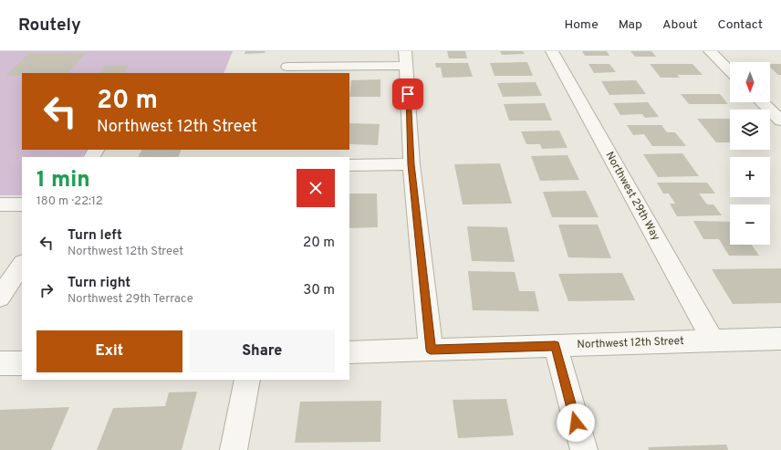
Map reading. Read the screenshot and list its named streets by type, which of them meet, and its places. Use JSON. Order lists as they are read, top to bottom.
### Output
{
  "streets": {
    "street": ["Northwest 29th Way", "Northwest 12th Street"]
  },
  "crossings": [
    ["Northwest 29th Way", "Northwest 12th Street"]
  ],
  "north": "bottom",
  "page": {
    "header": "Routely",
    "nav": [
      "Home",
      "Map",
      "About",
      "Contact"
    ],
    "map_buttons": ["+", "−"],
    "turn": ["20 m", "Northwest 12th Street"],
    "heading": ["1 min", "180 m · 22:12"],
    "list": [
      {
        "name": "Turn left",
        "note": "Northwest 12th Street",
        "value": "20 m"
      },
      {
        "name": "Turn right",
        "note": "Northwest 29th Terrace",
        "value": "30 m"
      }
    ],
    "buttons": ["Exit", "Share"]
  }
}
